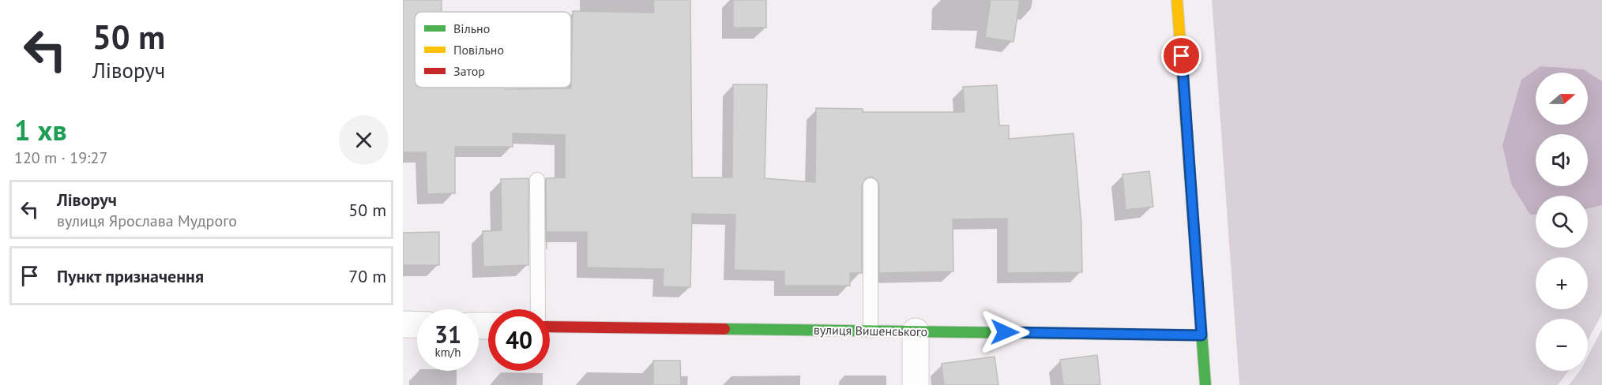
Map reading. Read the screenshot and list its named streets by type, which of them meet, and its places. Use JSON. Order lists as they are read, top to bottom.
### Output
{
  "streets": {
    "street": ["вулиця Вишенського"]
  },
  "legend": ["Вільно", "Повільно", "Затор"],
  "north": "right",
  "page": {
    "turn": ["50 m", "Ліворуч"],
    "map_buttons": ["+", "−"],
    "heading": ["1 хв", "120 m · 19:27"],
    "list": [
      {
        "name": "Ліворуч",
        "note": "вулиця Ярослава Мудрого",
        "value": "50 m"
      },
      {
        "name": "Пункт призначення",
        "value": "70 m"
      }
    ],
    "speed": "31 km/h",
    "limit": "40"
  }
}
